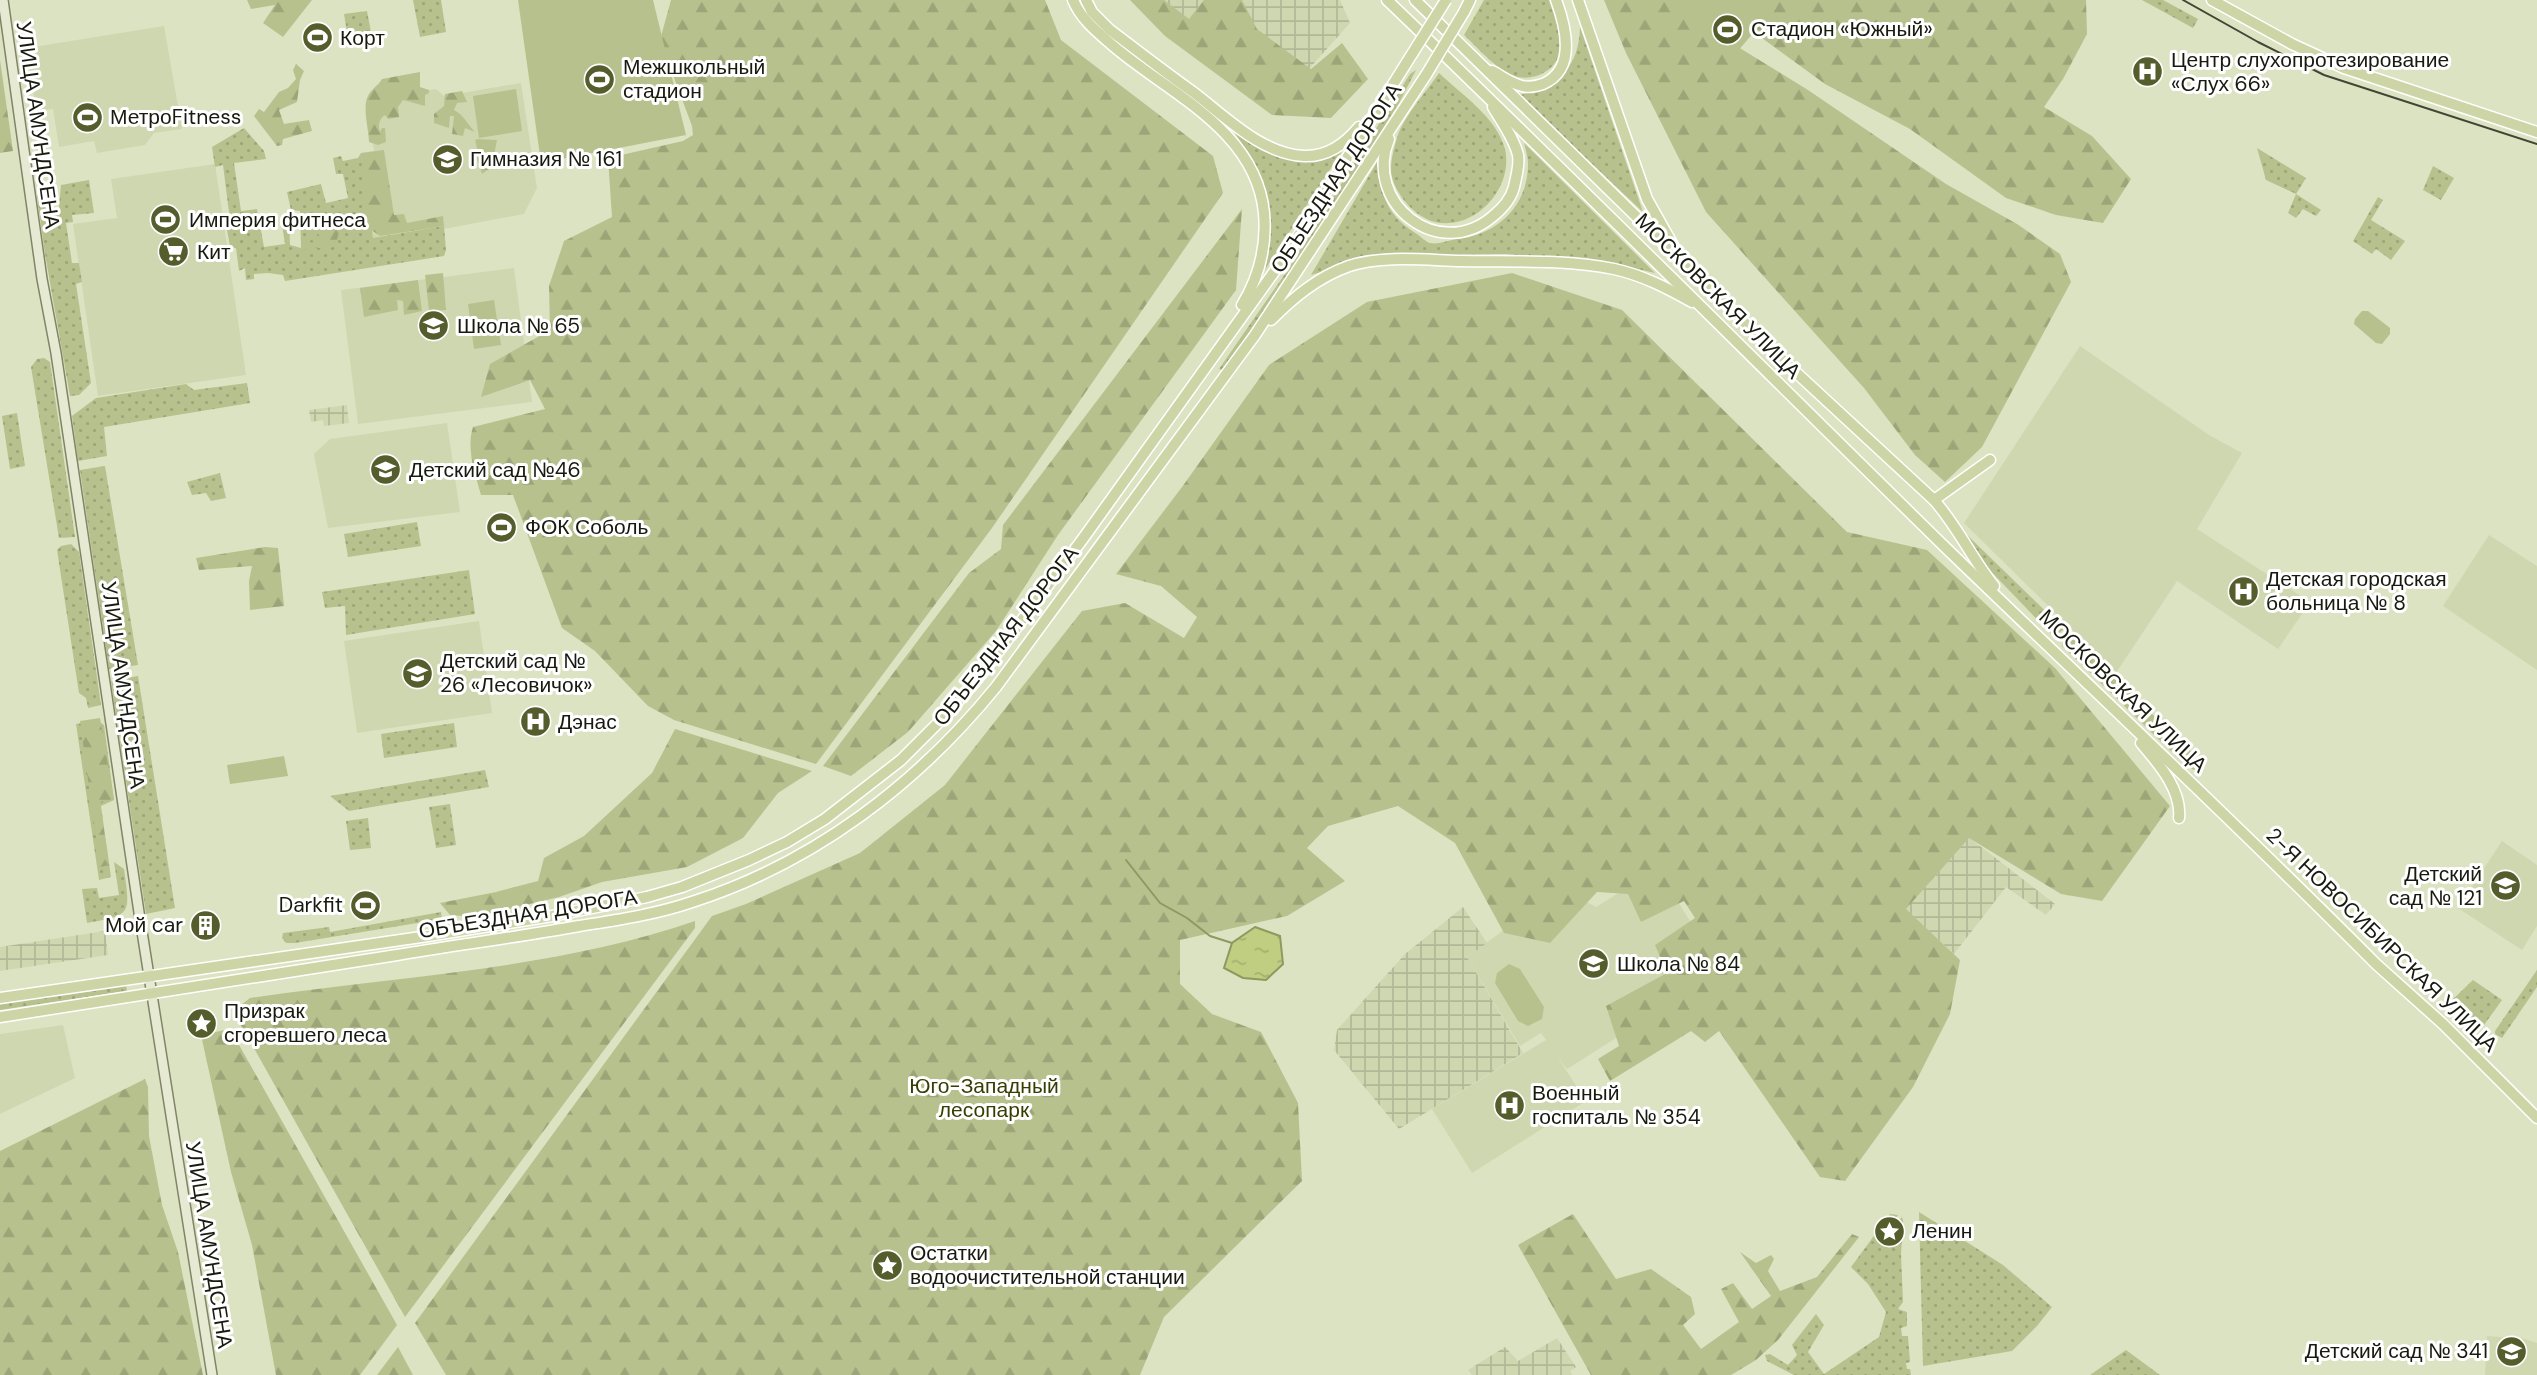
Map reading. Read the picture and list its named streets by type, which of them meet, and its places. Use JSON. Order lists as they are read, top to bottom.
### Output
{
  "streets": {
    "main road": [
      "УЛИЦА АМУНДСЕНА",
      "ОБЪЕЗДНАЯ ДОРОГА",
      "МОСКОВСКАЯ УЛИЦА",
      "2-Я НОВОСИБИРСКАЯ УЛИЦА"
    ]
  },
  "crossings": [
    ["УЛИЦА АМУНДСЕНА", "ОБЪЕЗДНАЯ ДОРОГА"],
    ["МОСКОВСКАЯ УЛИЦА", "2-Я НОВОСИБИРСКАЯ УЛИЦА"]
  ],
  "parks": ["Юго-Западный лесопарк"],
  "places": {
    "sports": [
      "Стадион «Южный»",
      "Корт",
      "Межшкольный стадион",
      "МетроFitness",
      "Империя фитнеса",
      "ФОК Соболь",
      "Darkfit"
    ],
    "hospital": [
      "Центр слухопротезирование «Слух 66»",
      "Детская городская больница № 8",
      "Дэнас",
      "Военный госпиталь № 354"
    ],
    "school or university": [
      "Гимназия № 161",
      "Школа № 65",
      "Детский сад №46",
      "Детский сад № 26 «Лесовичок»",
      "Детский сад № 121",
      "Школа № 84",
      "Детский сад № 341"
    ],
    "supermarket": ["Кит"],
    "building": ["Мой car"],
    "place": ["Призрак сгоревшего леса", "Ленин", "Остатки водоочистительной станции"]
  }
}
